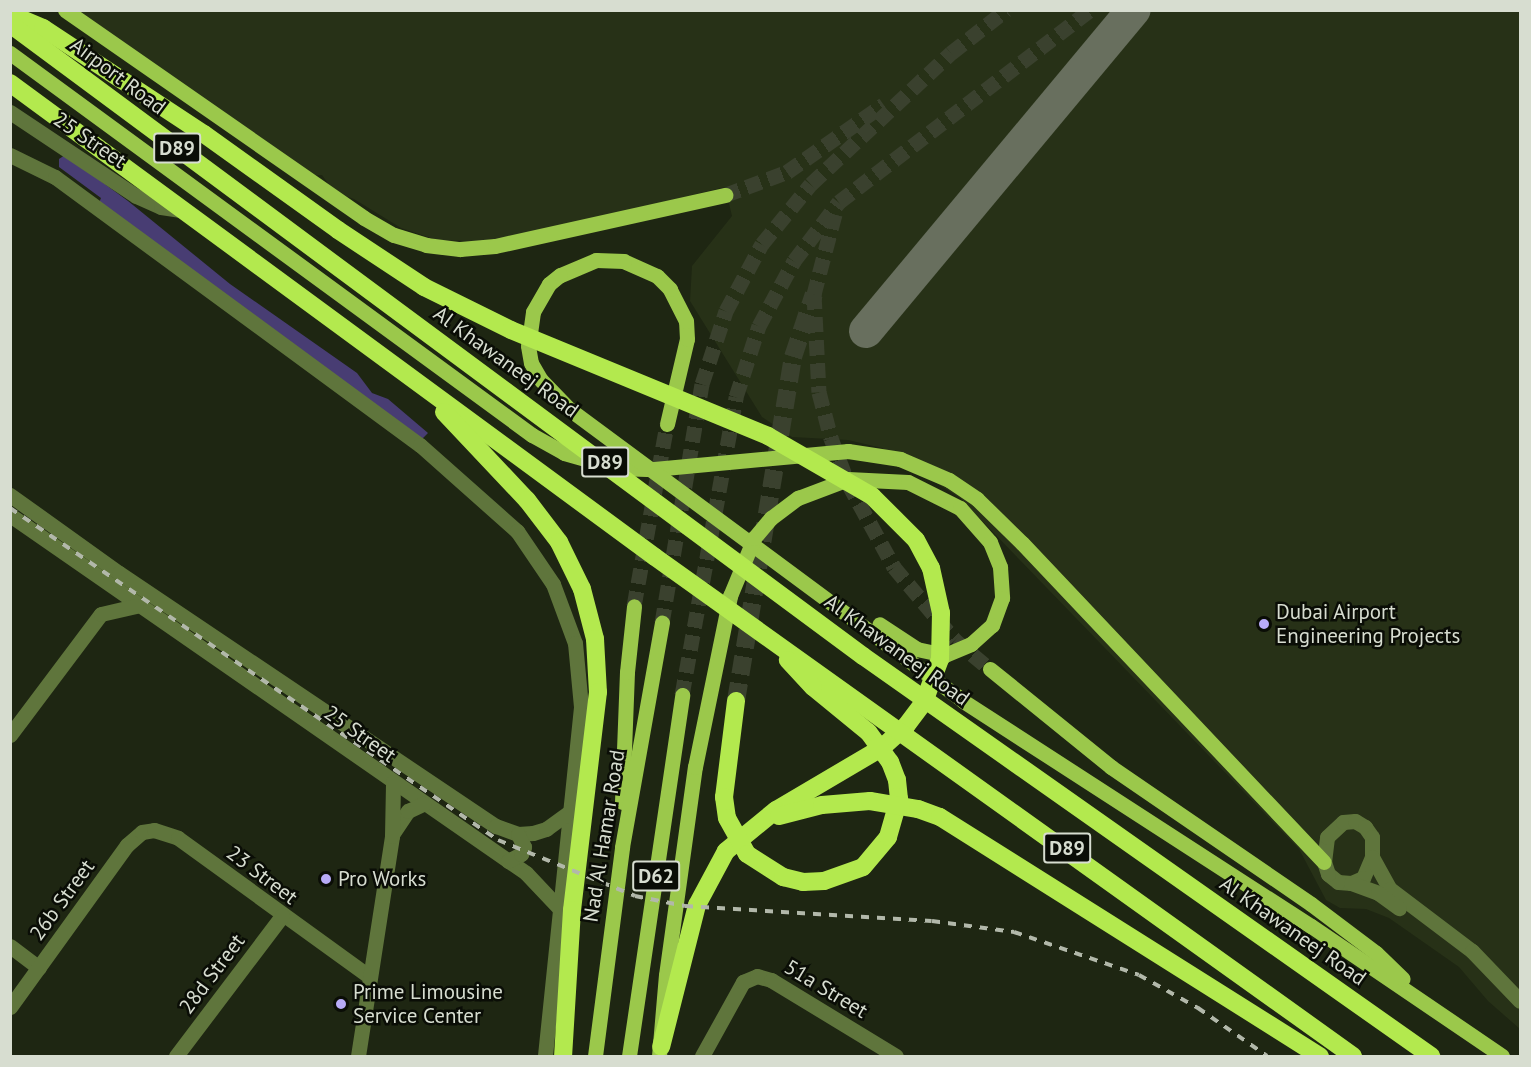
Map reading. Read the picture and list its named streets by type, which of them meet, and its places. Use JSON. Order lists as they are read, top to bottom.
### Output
{
  "streets": {
    "highway": ["Airport Road", "D89", "Al Khawaneej Road"],
    "main road": ["Nad Al Hamar Road", "D62"],
    "street": [
      "25 Street",
      "23 Street",
      "26b Street",
      "28d Street",
      "51a Street"
    ]
  },
  "crossings": [
    ["Airport Road", "Al Khawaneej Road"],
    ["25 Street", "D89"],
    ["23 Street", "26b Street"],
    ["23 Street", "28d Street"]
  ],
  "places": ["Dubai Airport Engineering Projects", "Pro Works", "Prime Limousine Service Center"]
}
